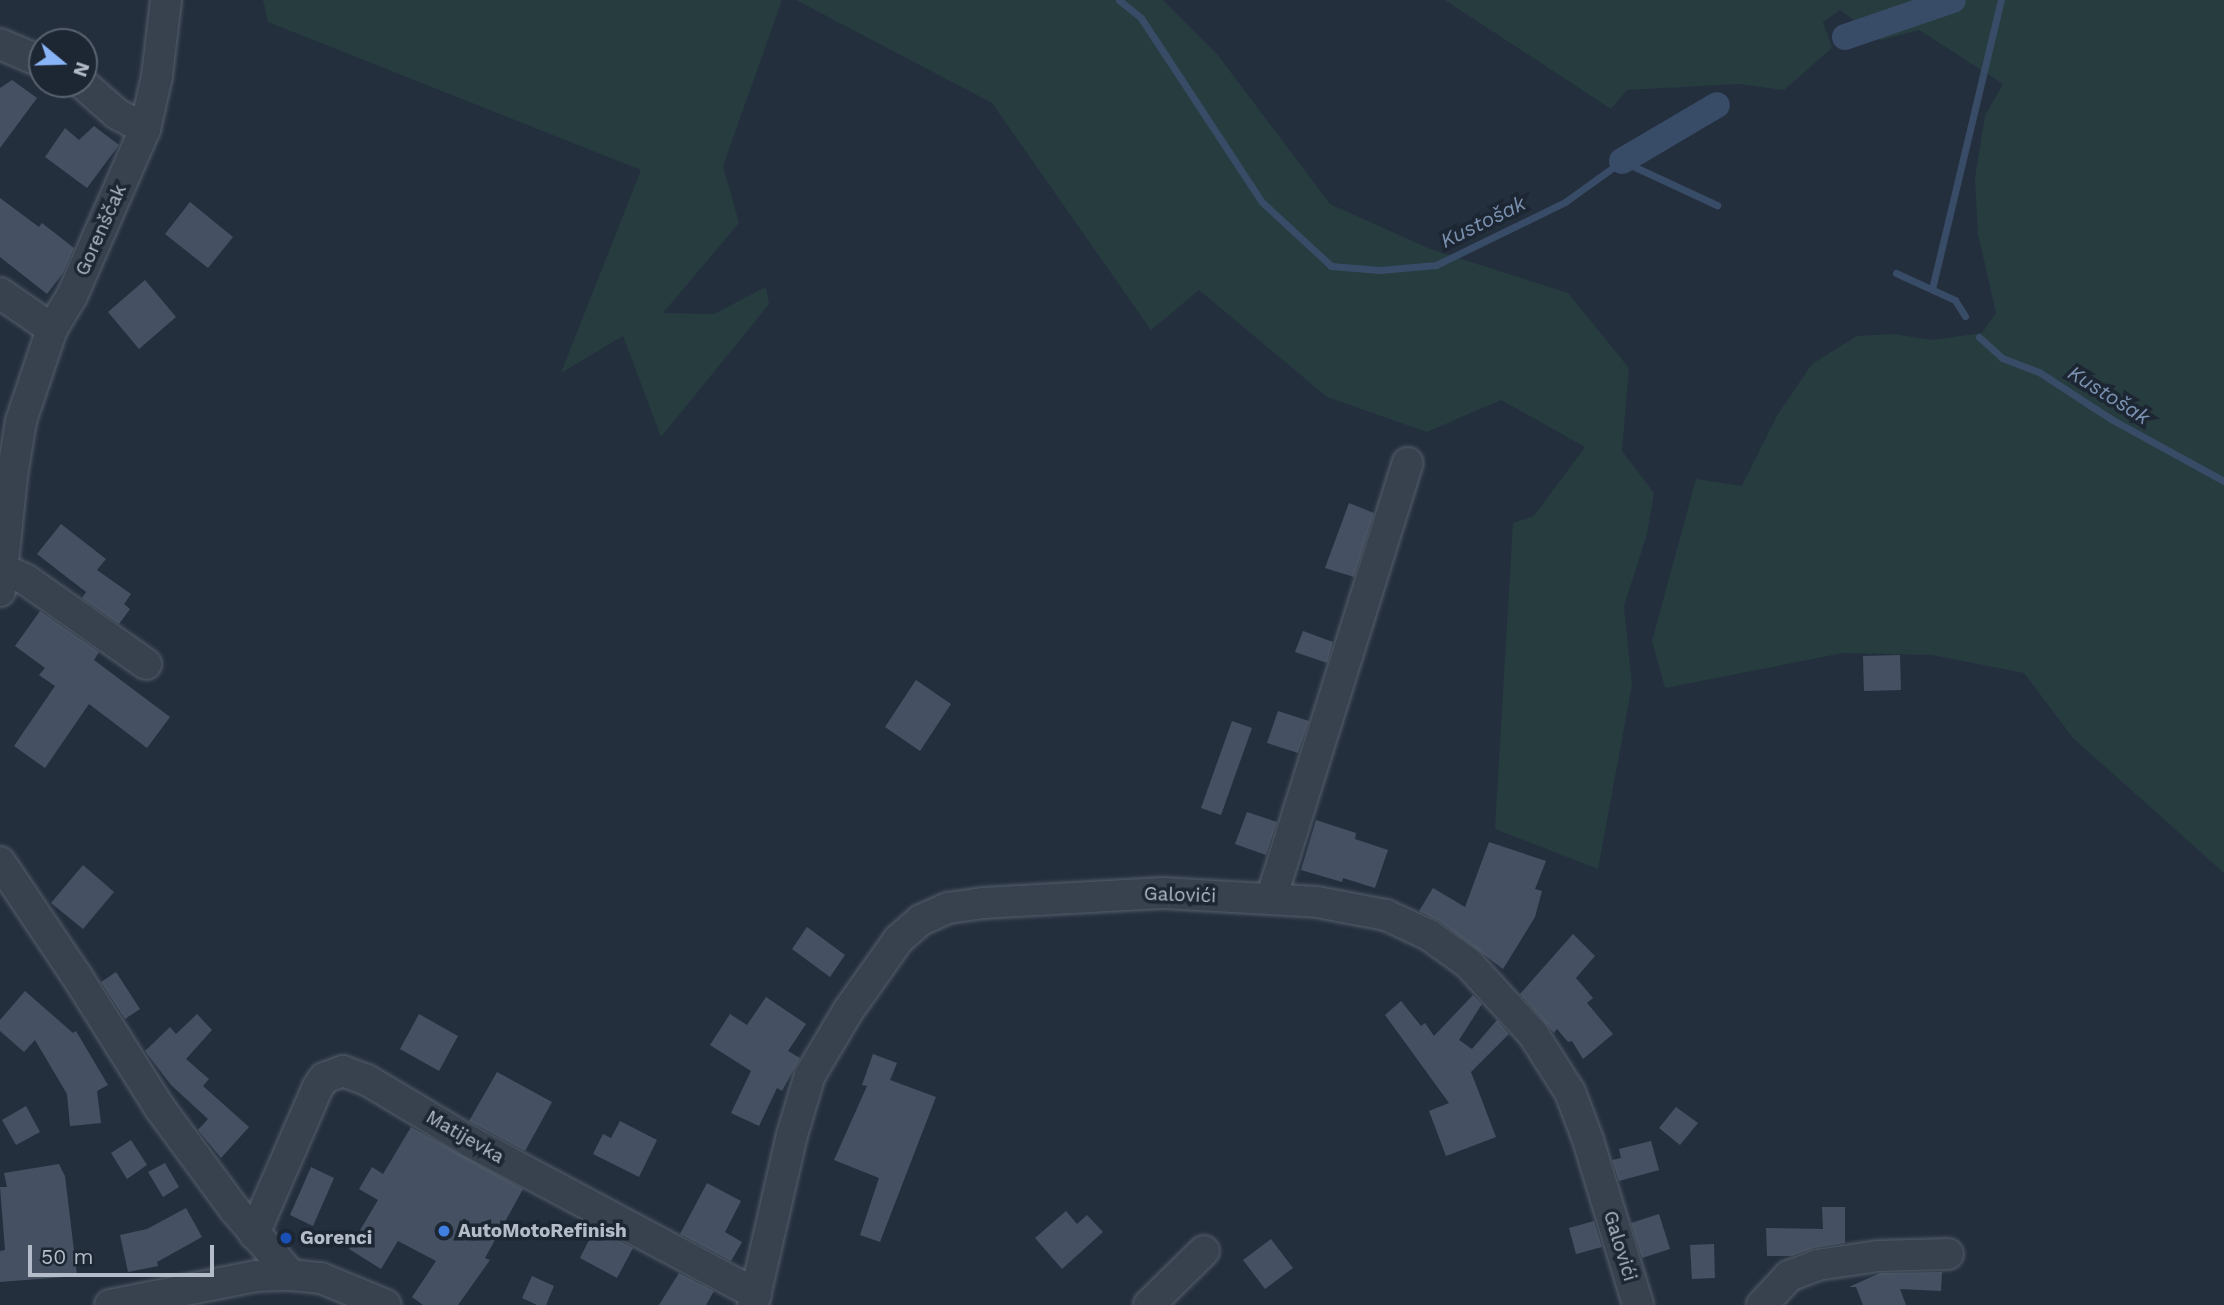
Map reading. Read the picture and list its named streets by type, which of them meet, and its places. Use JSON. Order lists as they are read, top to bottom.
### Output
{
  "streets": {
    "street": ["Gorenščak", "Galovići", "Matijevka"]
  },
  "crossings": [
    ["Galovići", "Matijevka"]
  ],
  "water": ["Kustošak"],
  "places": ["AutoMotoRefinish", "Gorenci"],
  "scale_bar": "50 m",
  "north": "right"
}
